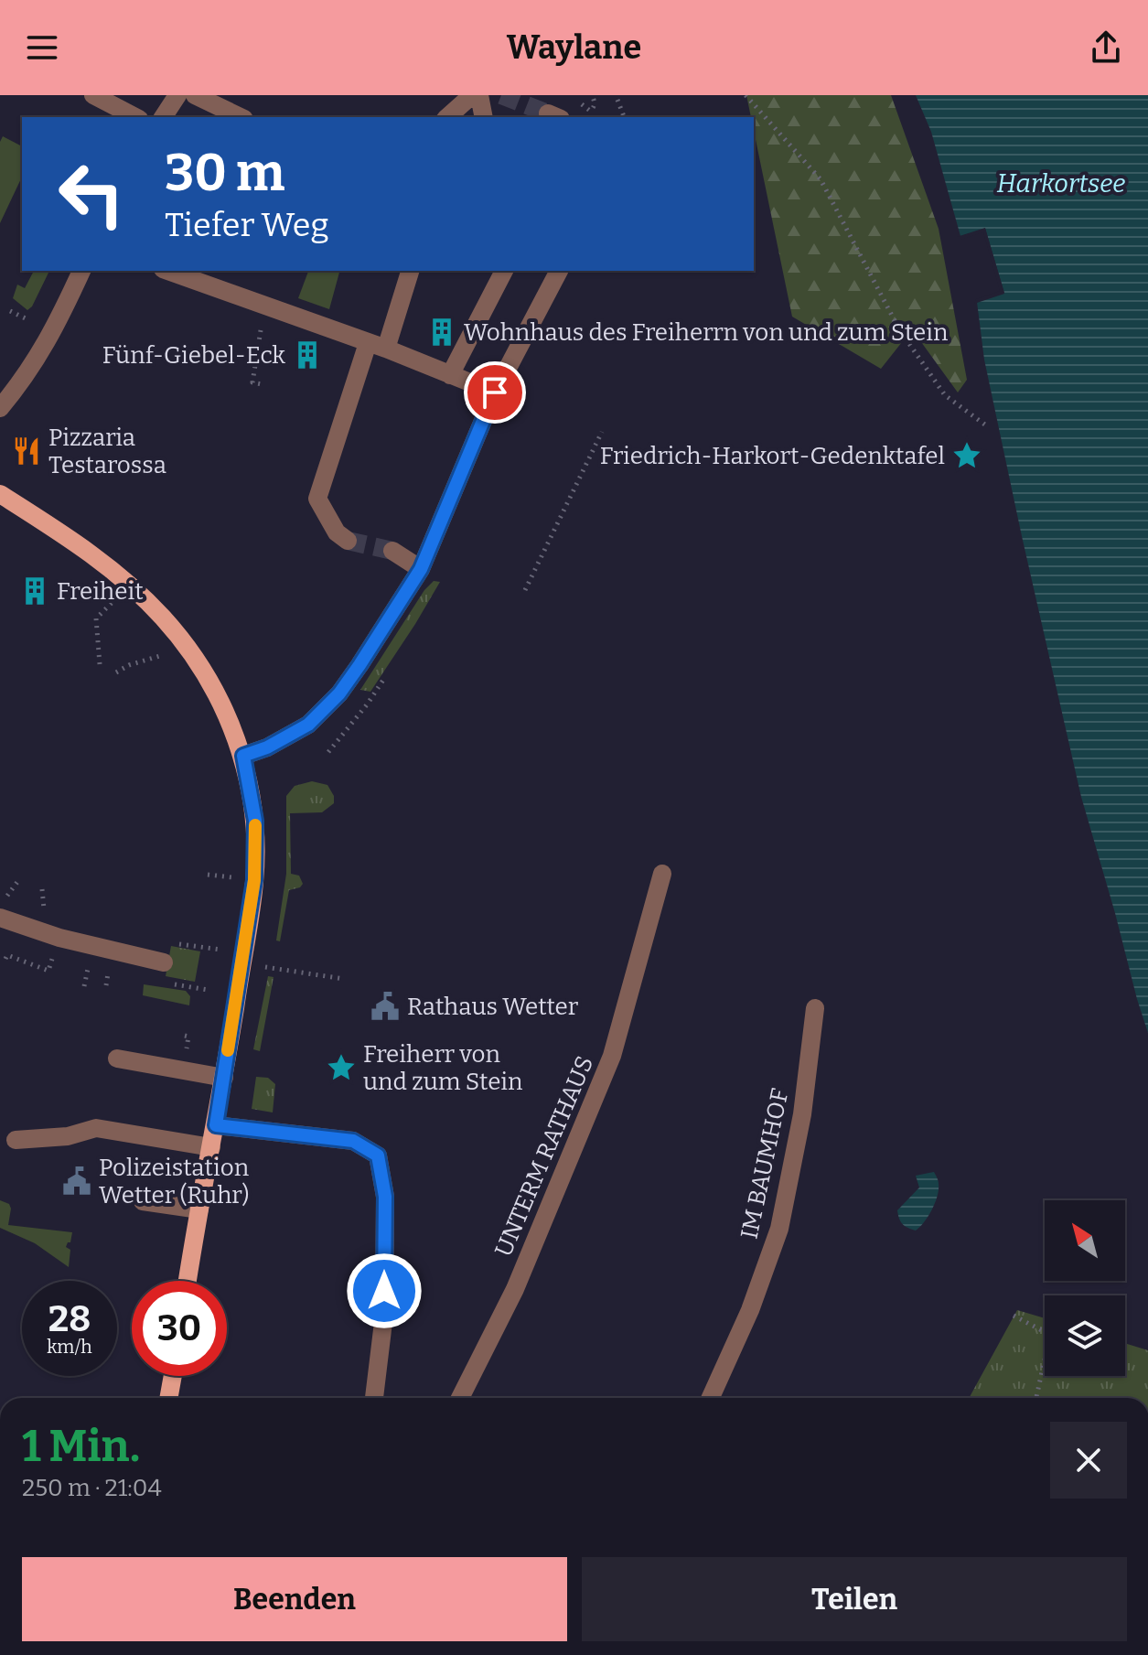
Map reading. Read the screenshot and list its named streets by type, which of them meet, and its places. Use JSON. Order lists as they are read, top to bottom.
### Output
{
  "streets": {
    "street": ["UNTERM RATHAUS", "IM BAUMHOF"]
  },
  "water": ["Harkortsee"],
  "places": {
    "building": ["Wohnhaus des Freiherrn von und zum Stein", "Fünf-Giebel-Eck", "Freiheit"],
    "restaurant": ["Pizzaria Testarossa"],
    "place": ["Friedrich-Harkort-Gedenktafel", "Freiherr von und zum Stein"],
    "public building": ["Rathaus Wetter", "Polizeistation Wetter (Ruhr)"]
  },
  "north": "top left",
  "page": {
    "header": "Waylane",
    "turn": ["30 m", "Tiefer Weg"],
    "speed": "28 km/h",
    "limit": "30",
    "heading": ["1 Min.", "250 m · 21:04"],
    "buttons": ["Beenden", "Teilen"]
  }
}
